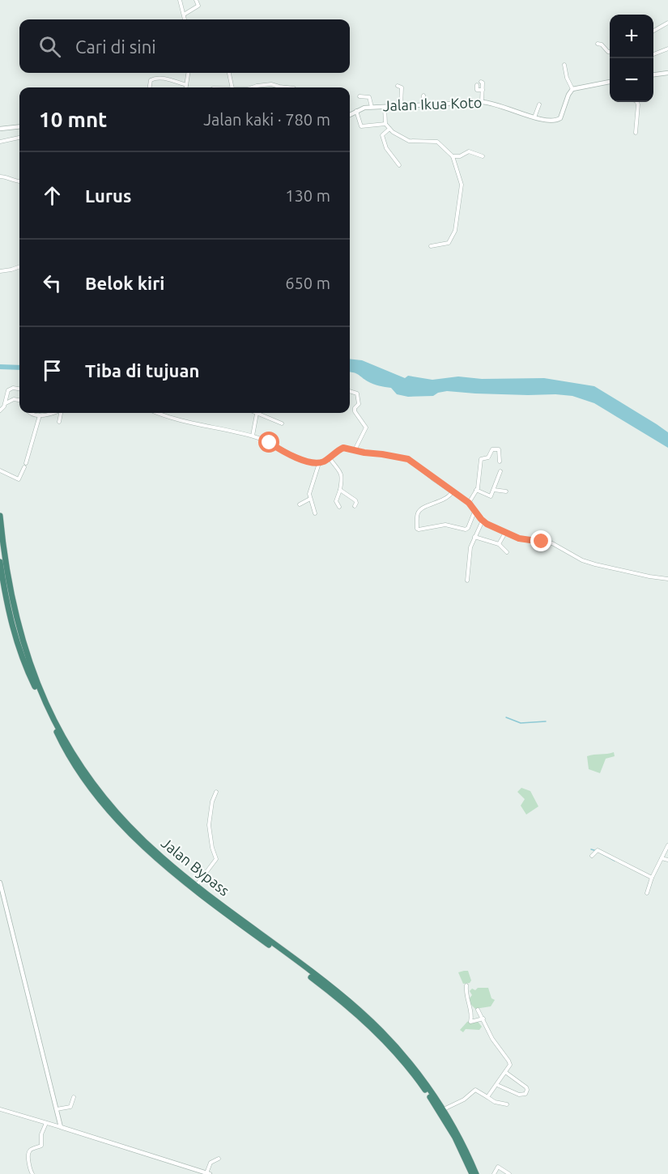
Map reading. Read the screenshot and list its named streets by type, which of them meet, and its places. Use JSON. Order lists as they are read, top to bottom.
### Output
{
  "streets": {
    "highway": ["Jalan Bypass"],
    "street": ["Jalan Ikua Koto"]
  },
  "page": {
    "map_buttons": ["+", "−"],
    "search": "Cari di sini",
    "heading": ["10 mnt", "Jalan kaki · 780 m"],
    "list": [
      ["Lurus", "130 m"],
      ["Belok kiri", "650 m"],
      "Tiba di tujuan"
    ]
  }
}
